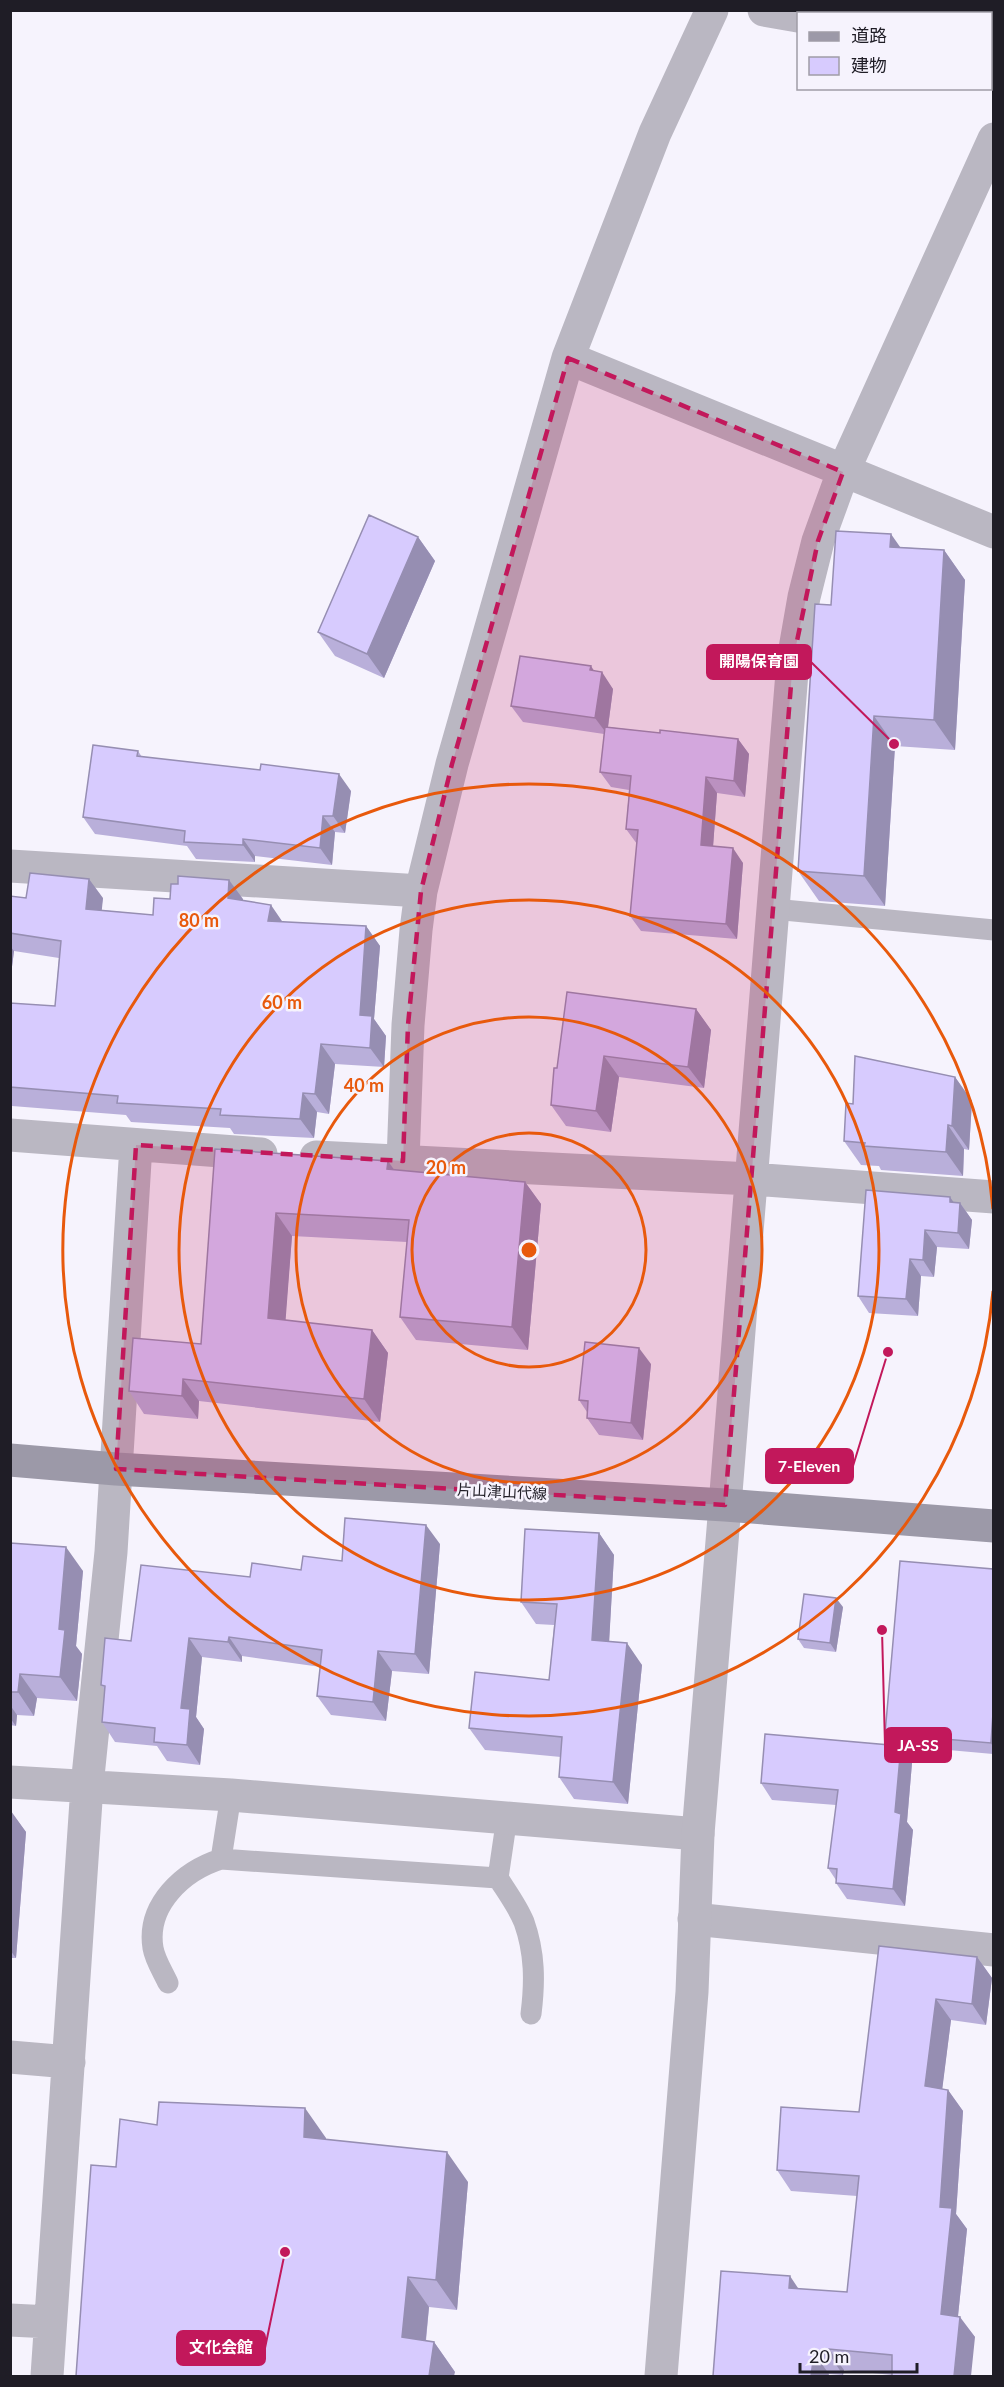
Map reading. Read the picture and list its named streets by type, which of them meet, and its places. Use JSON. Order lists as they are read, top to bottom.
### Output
{
  "streets": {
    "main road": ["片山津山代線"]
  },
  "places": [
    "開陽保育園",
    "7-Eleven",
    "JA-SS",
    "文化会館"
  ],
  "legend": ["道路", "建物"],
  "scale_bar": "20 m",
  "rings": [
    "80 m",
    "60 m",
    "40 m",
    "20 m"
  ]
}
